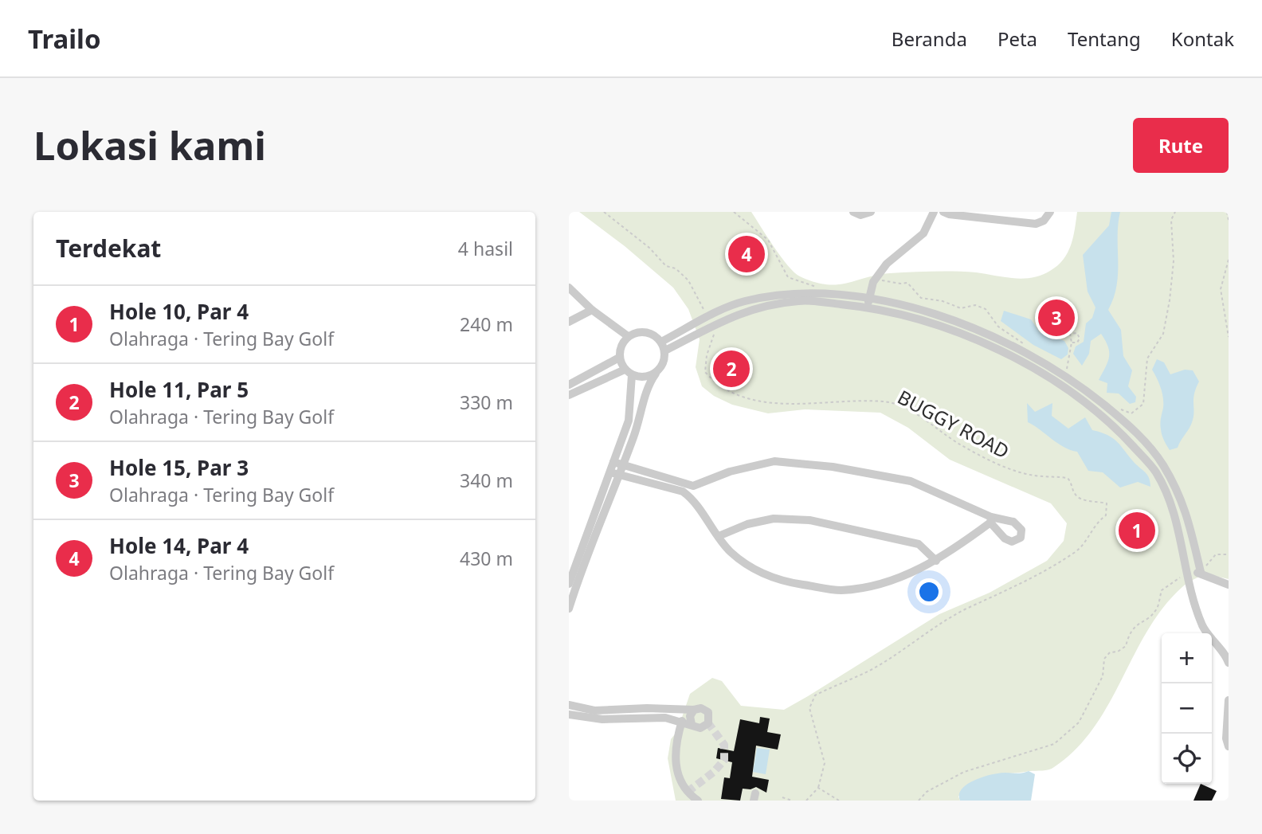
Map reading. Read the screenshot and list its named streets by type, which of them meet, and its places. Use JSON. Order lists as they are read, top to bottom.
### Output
{
  "streets": {
    "path": ["BUGGY ROAD"]
  },
  "page": {
    "header": "Trailo",
    "nav": [
      "Beranda",
      "Peta",
      "Tentang",
      "Kontak"
    ],
    "buttons": "Rute",
    "title": "Lokasi kami",
    "heading": ["Terdekat", "4 hasil"],
    "pins": [
      "4",
      "3",
      "2",
      "1"
    ],
    "list": [
      {
        "mark": "1",
        "name": "Hole 10, Par 4",
        "note": "Olahraga · Tering Bay Golf",
        "value": "240 m"
      },
      {
        "mark": "2",
        "name": "Hole 11, Par 5",
        "note": "Olahraga · Tering Bay Golf",
        "value": "330 m"
      },
      {
        "mark": "3",
        "name": "Hole 15, Par 3",
        "note": "Olahraga · Tering Bay Golf",
        "value": "340 m"
      },
      {
        "mark": "4",
        "name": "Hole 14, Par 4",
        "note": "Olahraga · Tering Bay Golf",
        "value": "430 m"
      }
    ],
    "map_buttons": ["+", "−"]
  }
}
